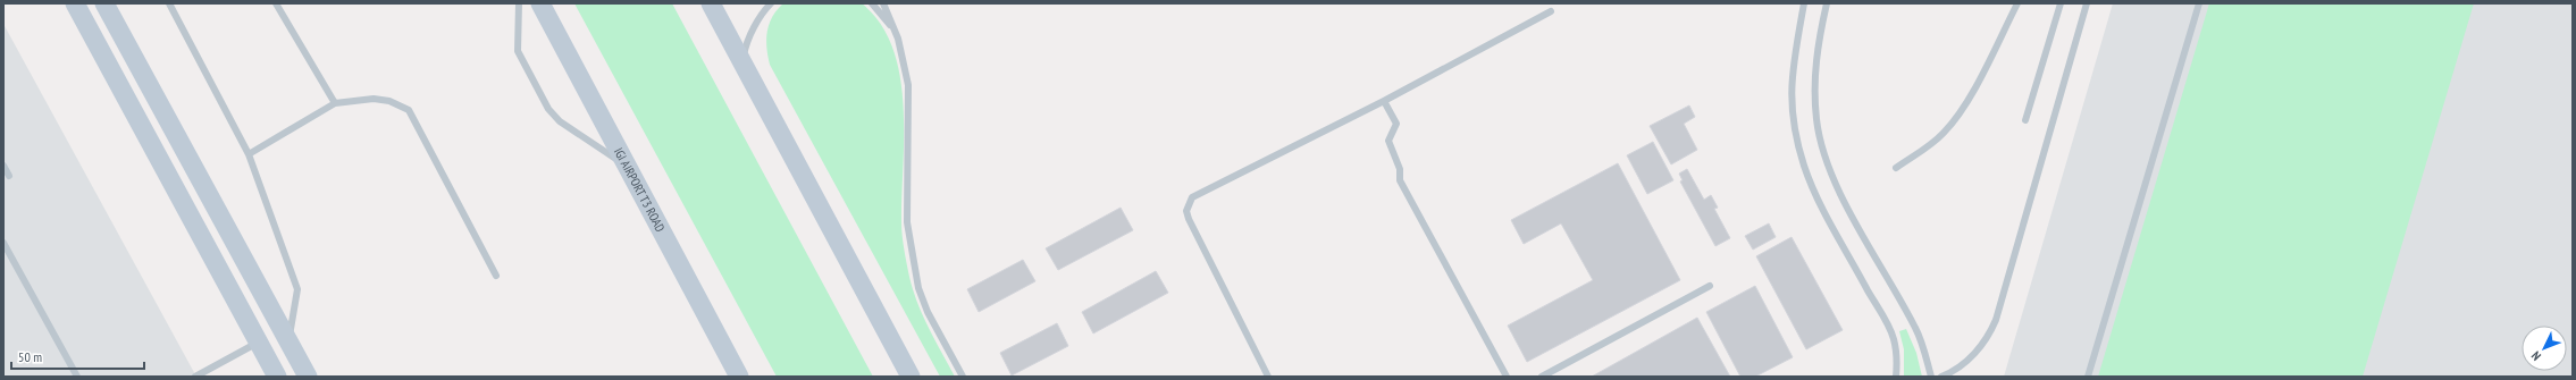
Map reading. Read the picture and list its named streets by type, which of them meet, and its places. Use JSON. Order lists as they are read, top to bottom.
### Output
{
  "streets": {
    "main road": ["IGI AIRPORT T3 ROAD"]
  },
  "scale_bar": "50 m",
  "north": "bottom left"
}
